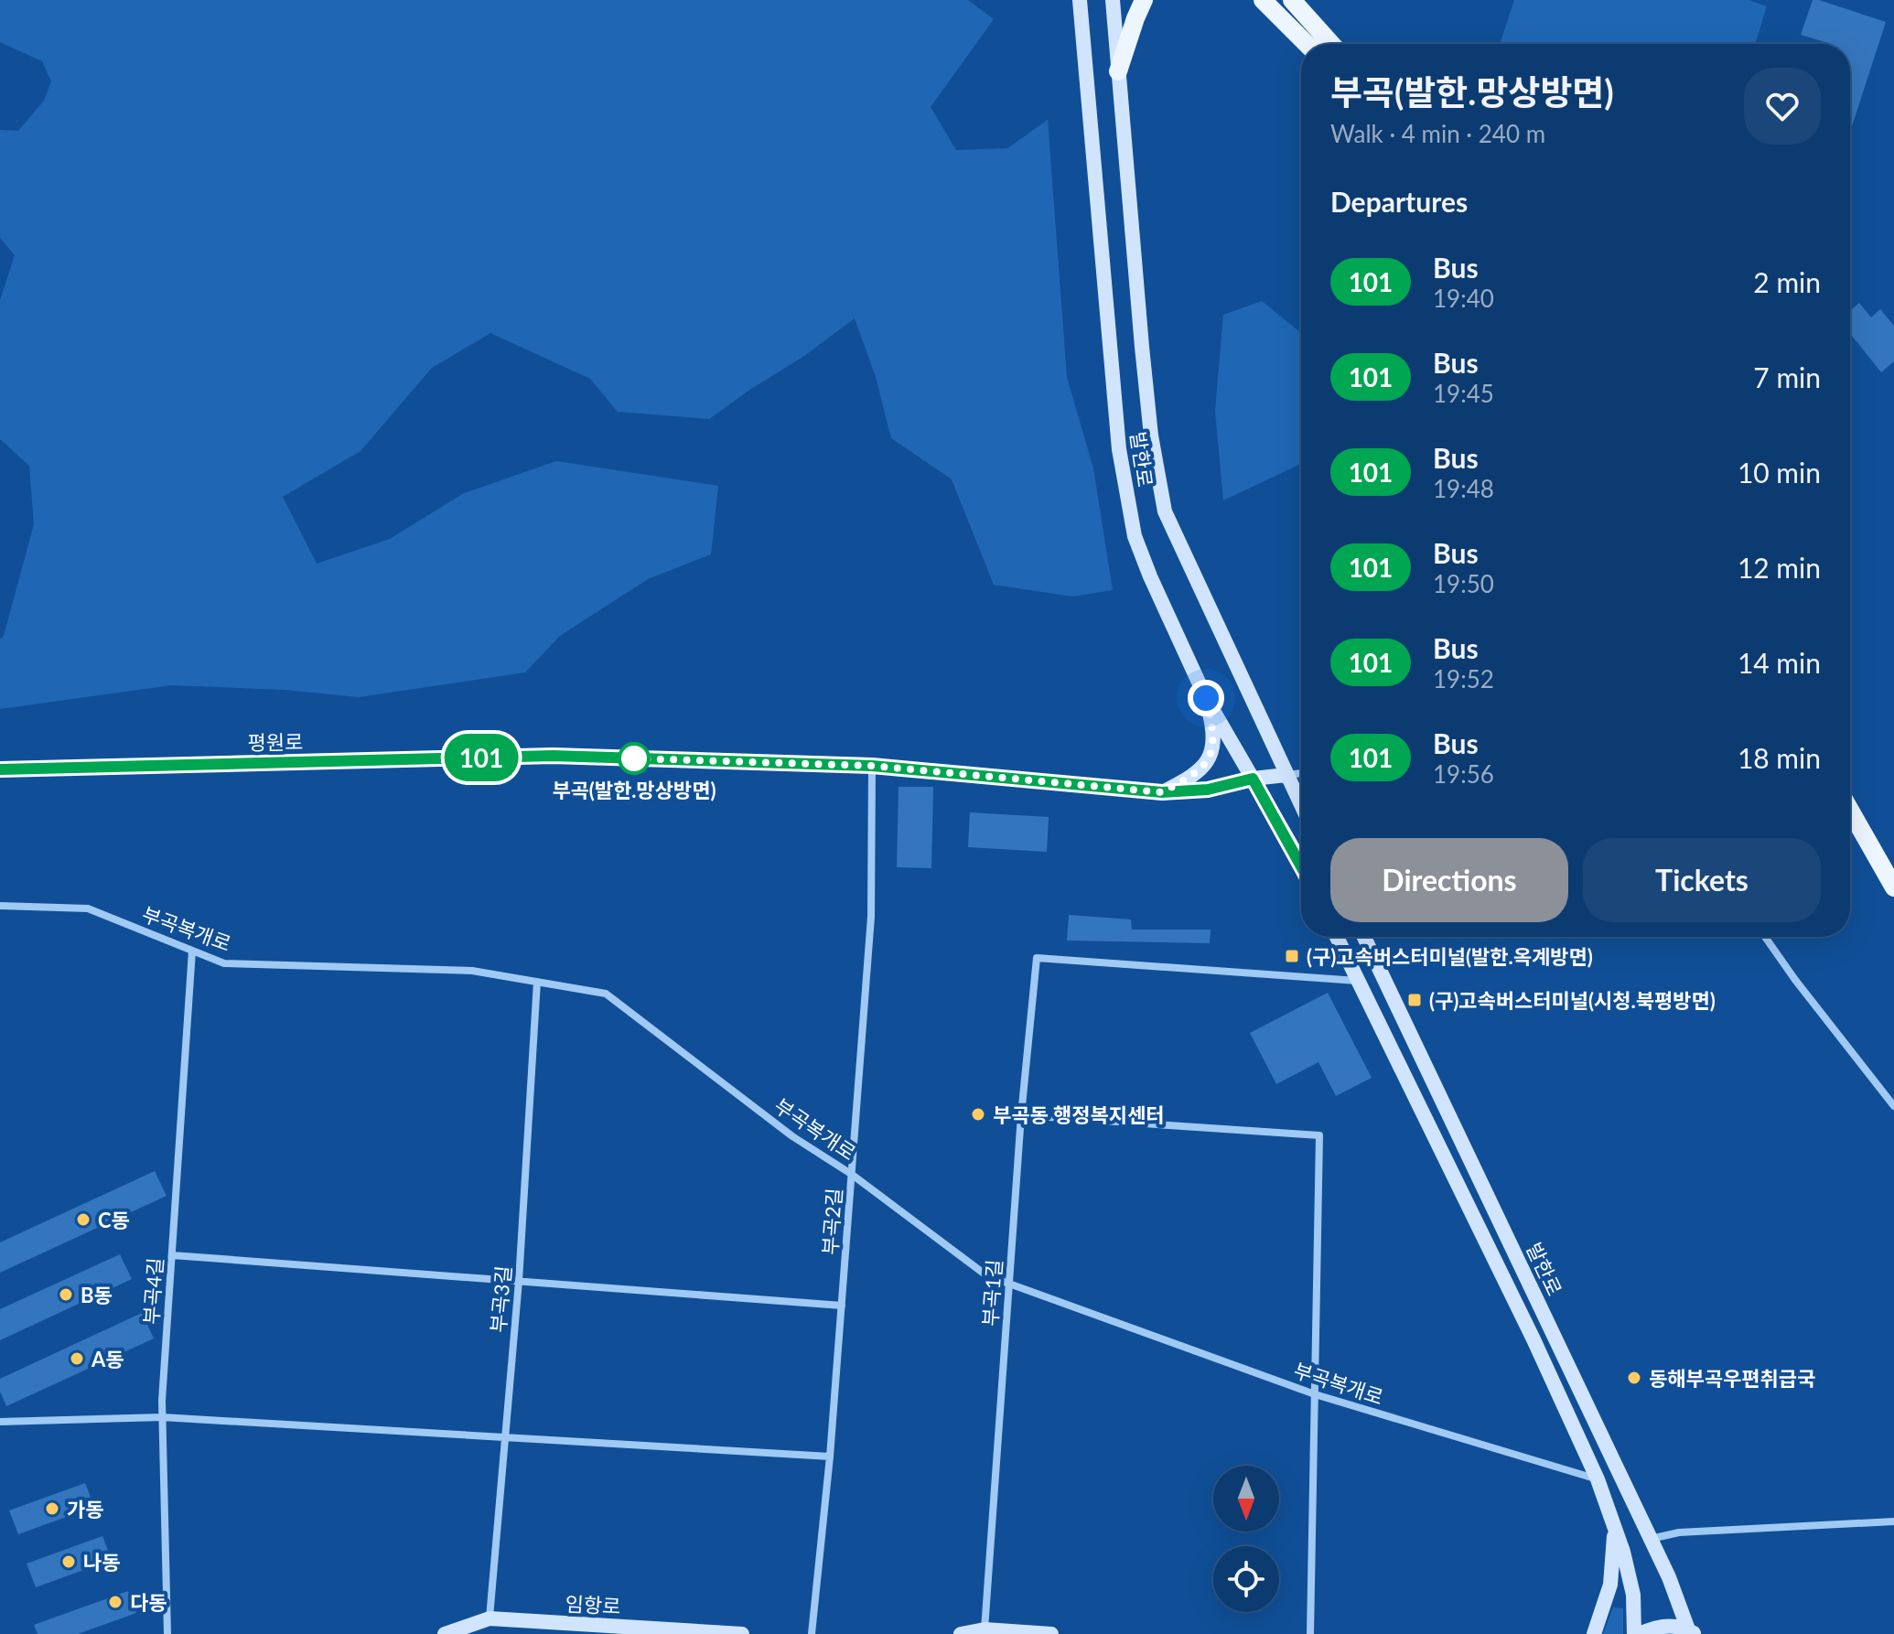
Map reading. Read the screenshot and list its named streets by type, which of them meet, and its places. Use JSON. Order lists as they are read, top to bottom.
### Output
{
  "streets": {
    "street": [
      "발한로",
      "평원로",
      "부곡복개로",
      "부곡2길",
      "부곡4길",
      "부곡1길",
      "부곡3길",
      "임항로"
    ]
  },
  "crossings": [
    ["발한로", "평원로"],
    ["발한로", "부곡복개로"],
    ["발한로", "부곡1길"],
    ["평원로", "부곡2길"],
    ["부곡복개로", "부곡2길"],
    ["부곡복개로", "부곡4길"],
    ["부곡복개로", "부곡1길"],
    ["부곡복개로", "부곡3길"],
    ["부곡3길", "임항로"]
  ],
  "places": {
    "other": [
      "부곡(발한.망상방면)",
      "부곡동 행정복지센터",
      "C동",
      "B동",
      "A동",
      "동해부곡우편취급국",
      "가동",
      "나동",
      "다동"
    ],
    "transit": ["(구)고속버스터미널(발한.옥계방면)", "(구)고속버스터미널(시청.북평방면)"]
  },
  "lines": ["bus line 101"],
  "north": "bottom",
  "page": {
    "on_map": "101",
    "heading": [
      ["부곡(발한.망상방면)", "Walk · 4 min · 240 m"],
      "Departures"
    ],
    "list": [
      {
        "mark": "101",
        "name": "Bus",
        "note": "19:40",
        "value": "2 min"
      },
      {
        "mark": "101",
        "name": "Bus",
        "note": "19:45",
        "value": "7 min"
      },
      {
        "mark": "101",
        "name": "Bus",
        "note": "19:48",
        "value": "10 min"
      },
      {
        "mark": "101",
        "name": "Bus",
        "note": "19:50",
        "value": "12 min"
      },
      {
        "mark": "101",
        "name": "Bus",
        "note": "19:52",
        "value": "14 min"
      },
      {
        "mark": "101",
        "name": "Bus",
        "note": "19:56",
        "value": "18 min"
      }
    ],
    "buttons": ["Directions", "Tickets"]
  }
}
